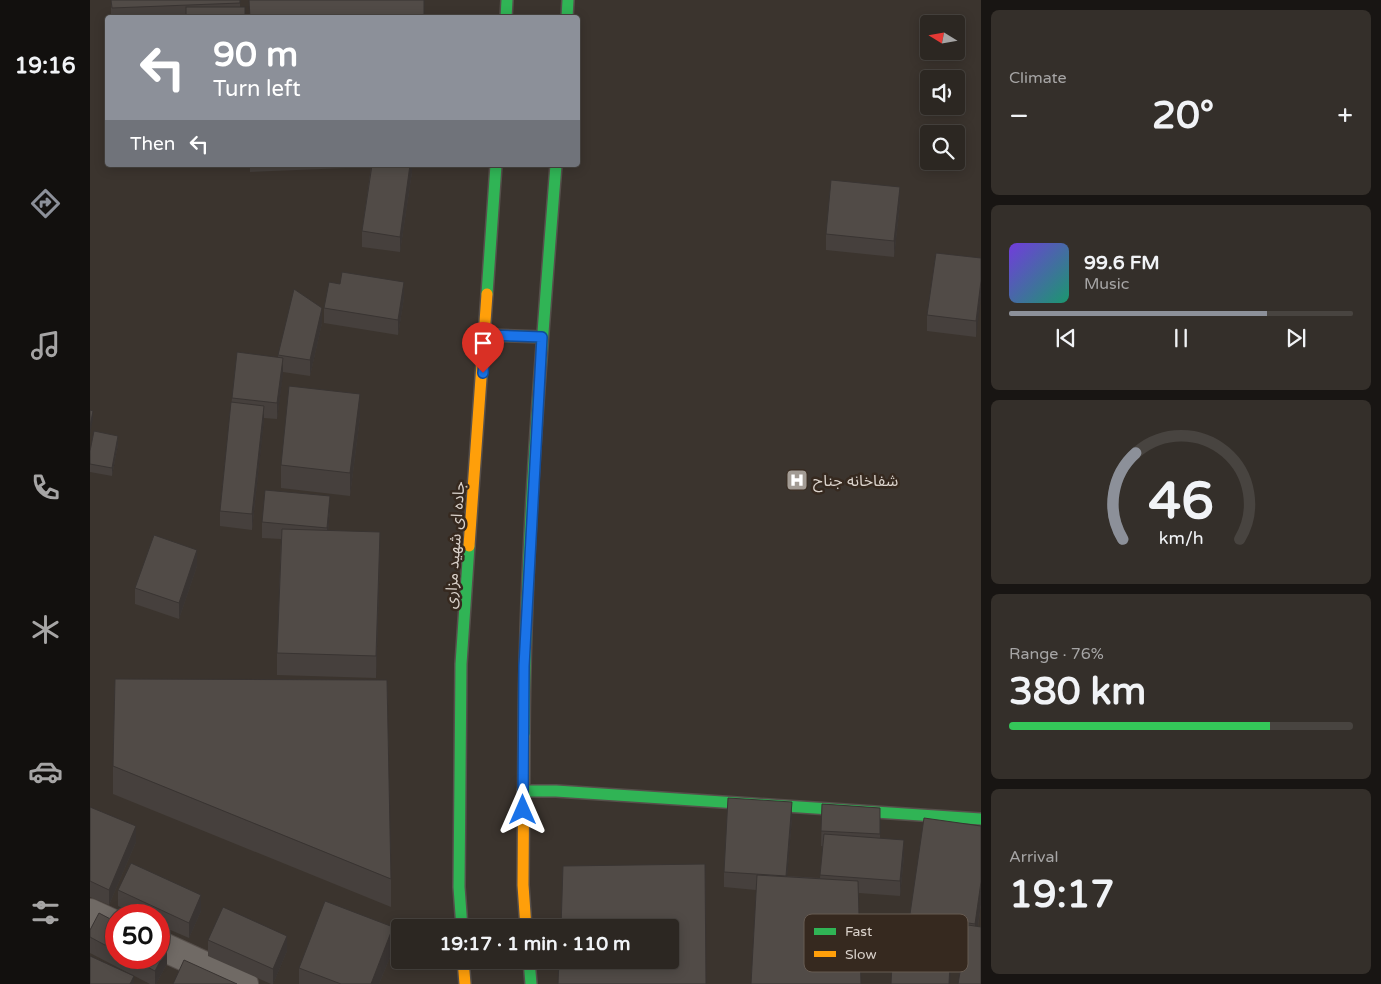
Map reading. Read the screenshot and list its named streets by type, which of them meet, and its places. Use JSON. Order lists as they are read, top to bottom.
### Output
{
  "streets": {
    "main road": ["جاده ای شهید مزاری"]
  },
  "places": {
    "hospital": ["شفاخانه جناح"]
  },
  "legend": ["Fast", "Slow"],
  "north": "left",
  "page": {
    "tabs": "19:16",
    "tile": [
      "Climate",
      ["Range · 76%", "380 km"],
      ["Arrival", "19:17"]
    ],
    "turn": ["90 m", "Turn left"],
    "heat": ["−", "20°", "+"],
    "then": "Then",
    "song": ["99.6 FM", "Music"],
    "limit": "50",
    "trip": "19:17 · 1 min · 110 m",
    "gauge": ["46", "km/h"]
  }
}
